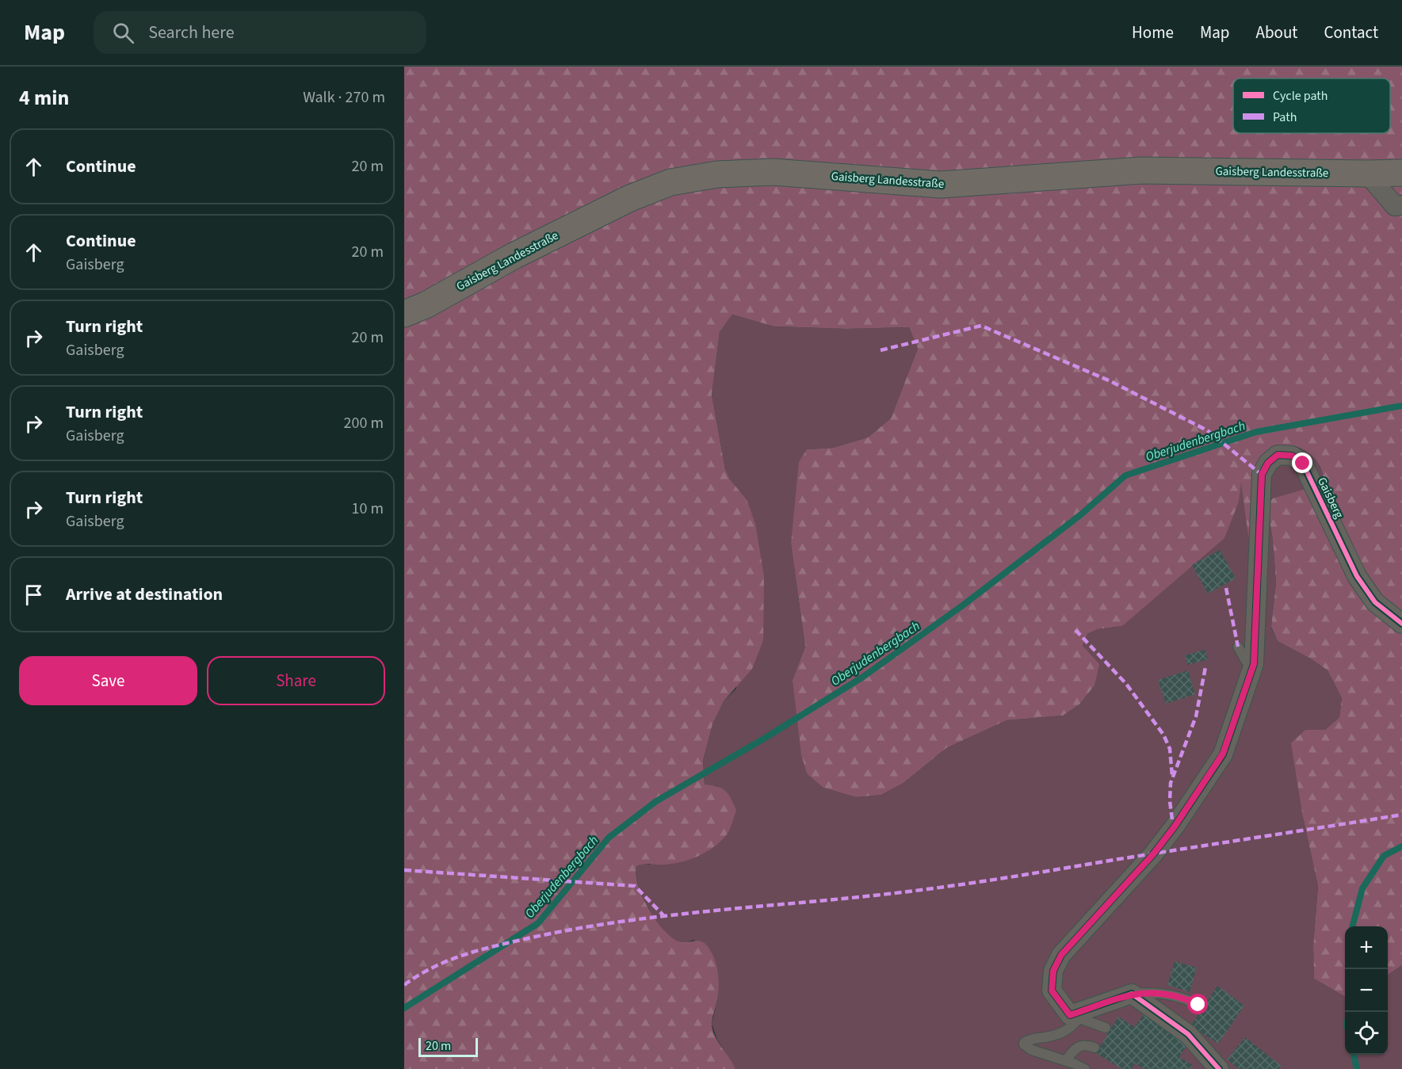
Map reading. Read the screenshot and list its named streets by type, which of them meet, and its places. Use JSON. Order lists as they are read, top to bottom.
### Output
{
  "streets": {
    "main road": ["Gaisberg Landesstraße"],
    "street": ["Gaisberg"]
  },
  "water": ["Oberjudenbergbach"],
  "legend": ["Cycle path", "Path"],
  "scale_bar": "20 m",
  "page": {
    "header": "Map",
    "search": "Search here",
    "nav": [
      "Home",
      "Map",
      "About",
      "Contact"
    ],
    "heading": ["4 min", "Walk · 270 m"],
    "list": [
      ["Continue", "20 m"],
      ["Continue", "Gaisberg", "20 m"],
      ["Turn right", "Gaisberg", "20 m"],
      ["Turn right", "Gaisberg", "200 m"],
      ["Turn right", "Gaisberg", "10 m"],
      "Arrive at destination"
    ],
    "buttons": ["Save", "Share"],
    "map_buttons": ["+", "−"],
    "scale": "20 m"
  }
}
